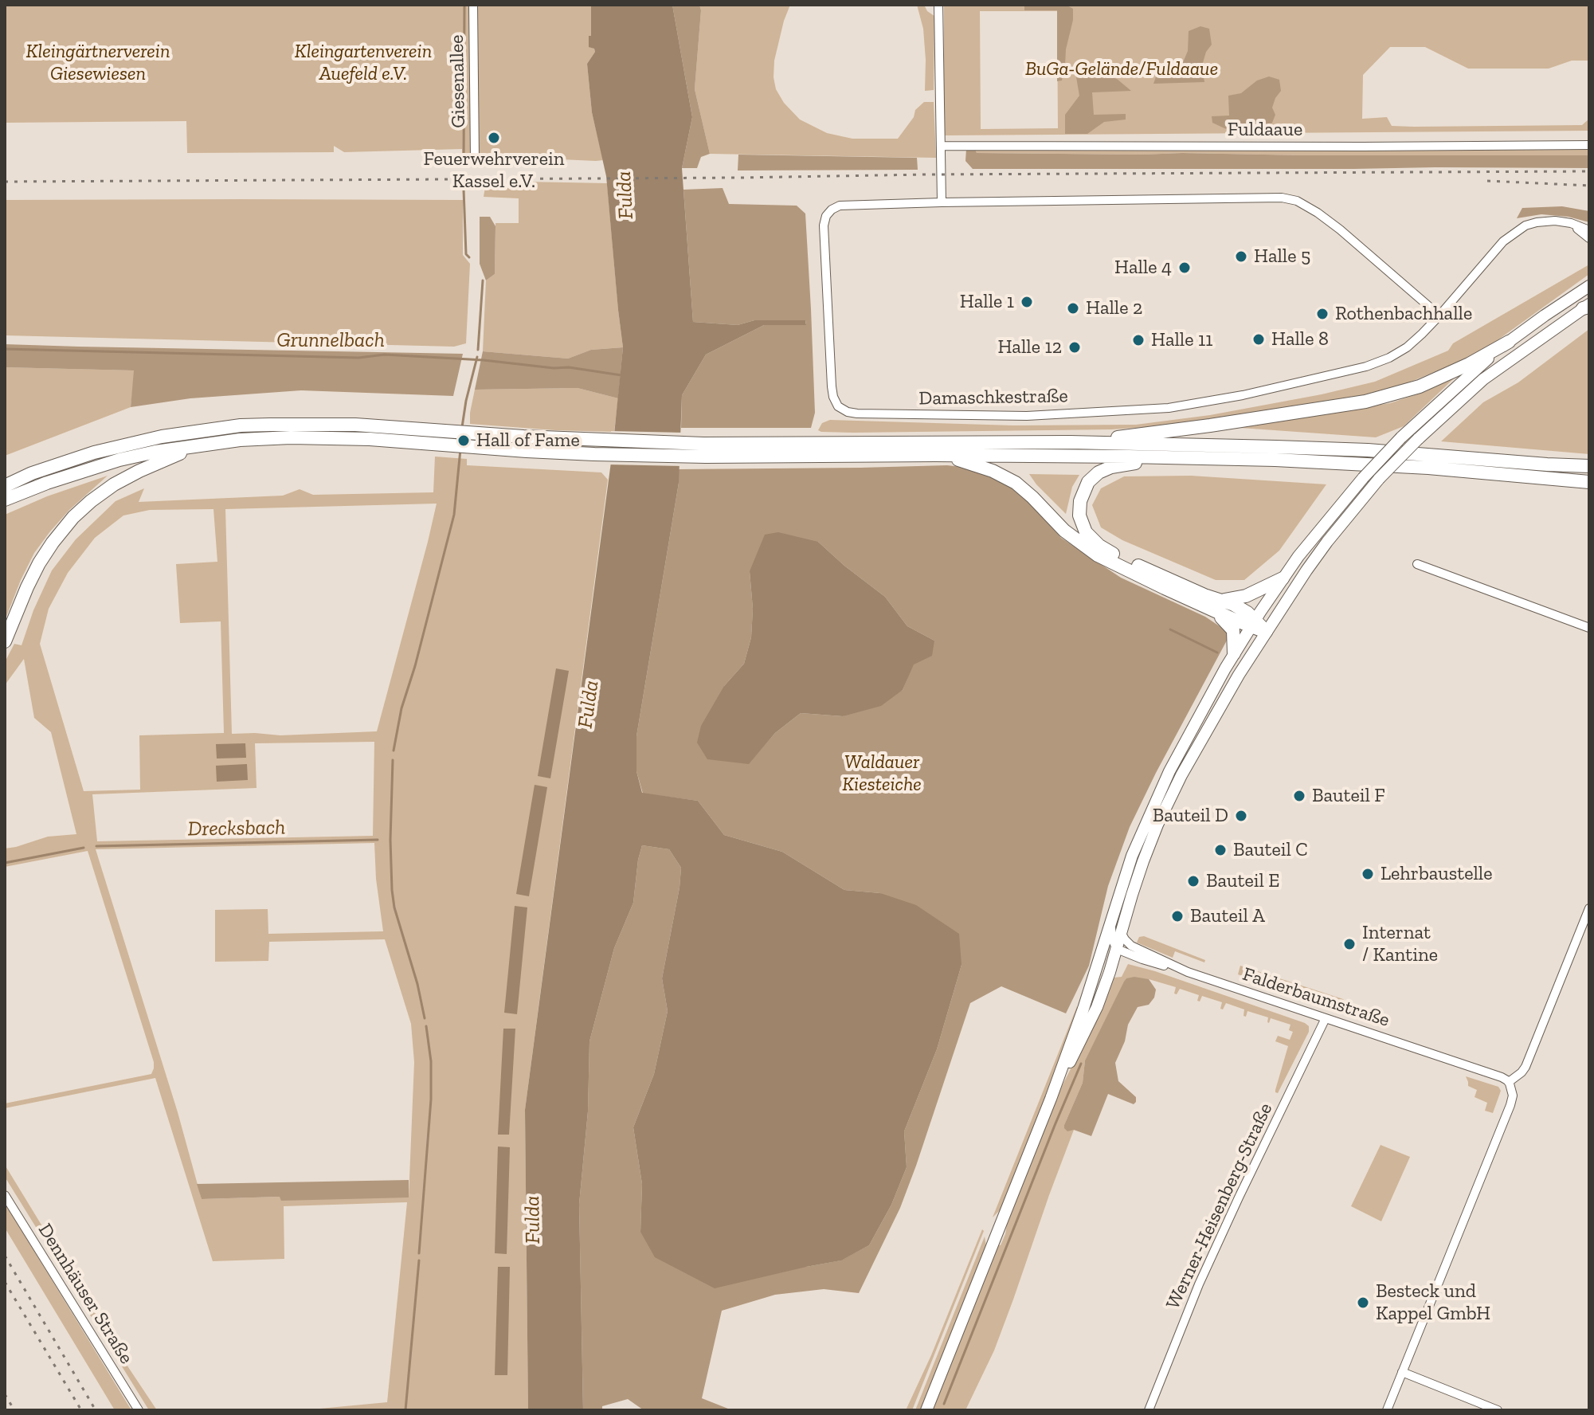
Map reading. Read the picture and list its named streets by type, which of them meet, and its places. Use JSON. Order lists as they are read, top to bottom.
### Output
{
  "streets": {
    "street": [
      "Giesenallee",
      "Fuldaaue",
      "Damaschkestraße",
      "Falderbaumstraße",
      "Werner-Heisenberg-Straße",
      "Dennhäuser Straße"
    ]
  },
  "crossings": [
    ["Falderbaumstraße", "Werner-Heisenberg-Straße"]
  ],
  "water": ["Fulda", "Grunnelbach", "Drecksbach"],
  "parks": [
    "Kleingärtnerverein Giesewiesen",
    "Kleingartenverein Auefeld e.V.",
    "BuGa-Gelände/Fuldaaue",
    "Waldauer Kiesteiche"
  ],
  "places": [
    "Feuerwehrverein Kassel e.V.",
    "Halle 5",
    "Halle 4",
    "Halle 1",
    "Halle 2",
    "Rothenbachhalle",
    "Halle 8",
    "Halle 11",
    "Halle 12",
    "Hall of Fame",
    "Bauteil F",
    "Bauteil D",
    "Bauteil C",
    "Lehrbaustelle",
    "Bauteil E",
    "Bauteil A",
    "Internat / Kantine",
    "Besteck und Kappel GmbH"
  ]
}
